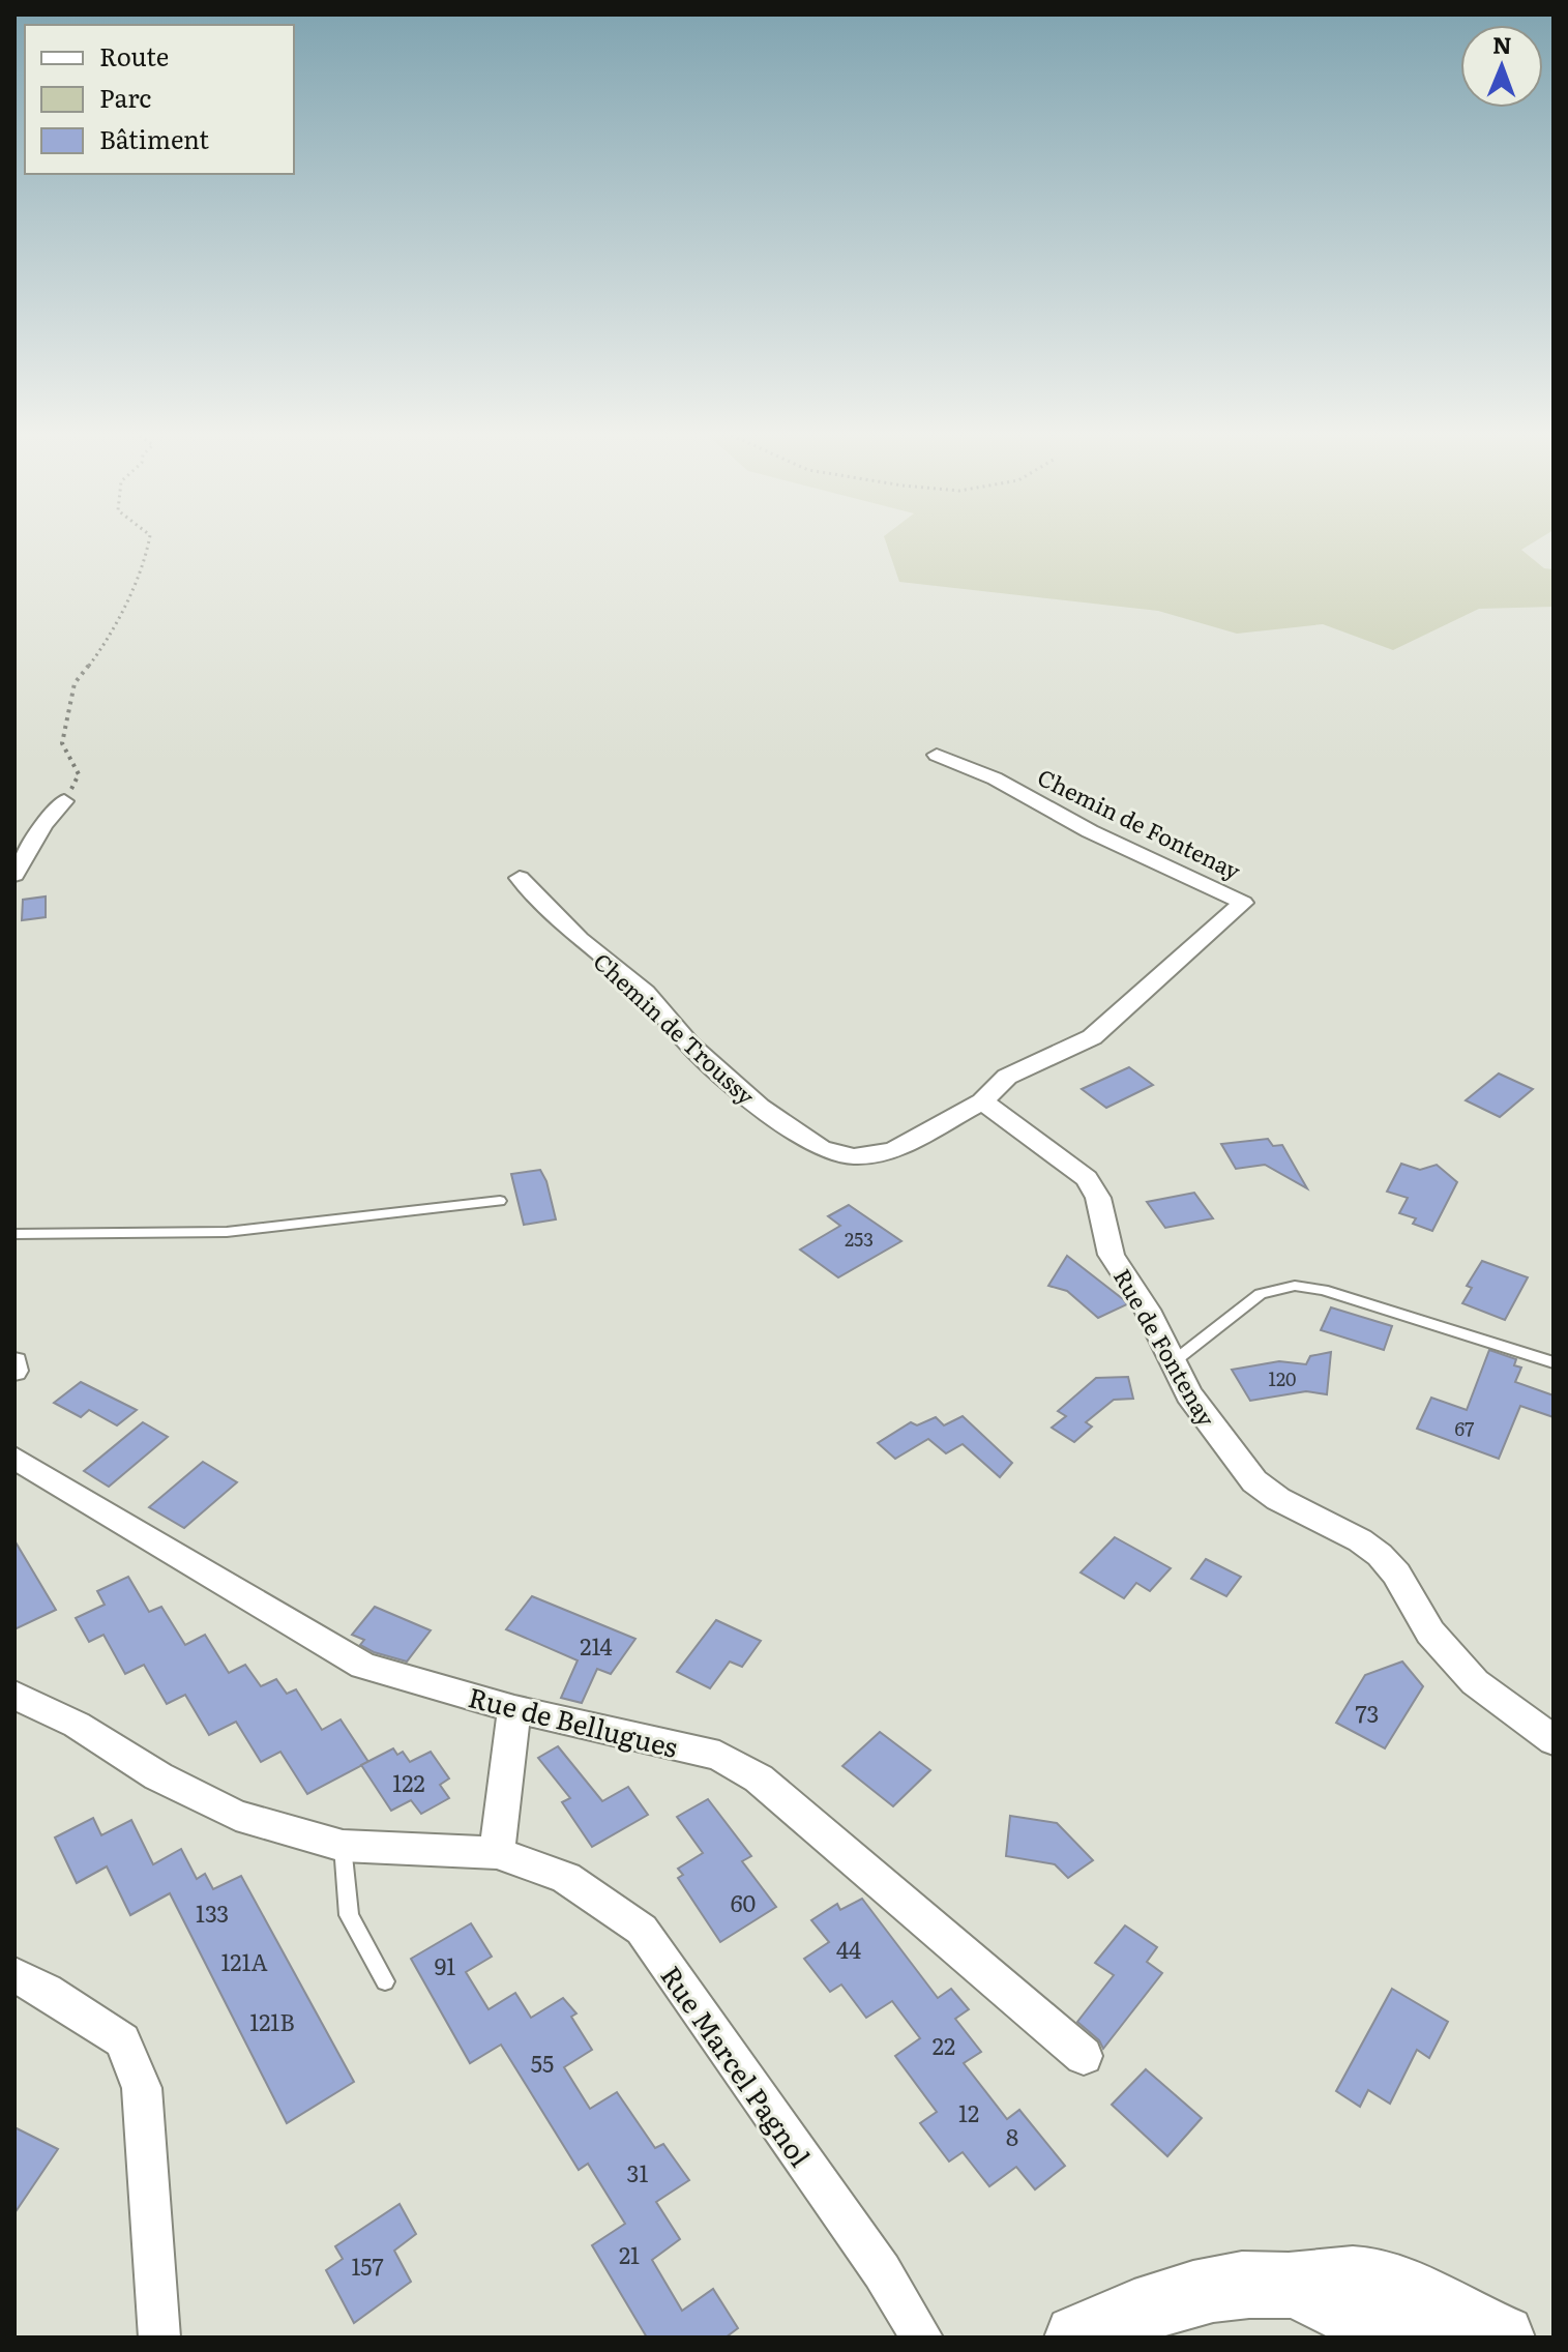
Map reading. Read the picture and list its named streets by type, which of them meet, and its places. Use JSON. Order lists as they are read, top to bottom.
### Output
{
  "streets": {
    "street": [
      "Chemin de Fontenay",
      "Chemin de Troussy",
      "Rue de Fontenay",
      "Rue de Bellugues",
      "Rue Marcel Pagnol"
    ]
  },
  "crossings": [
    ["Chemin de Fontenay", "Chemin de Troussy"],
    ["Chemin de Fontenay", "Rue de Fontenay"],
    ["Chemin de Troussy", "Rue de Fontenay"]
  ],
  "house_numbers": [
    "253",
    "120",
    "67",
    "214",
    "73",
    "122",
    "60",
    "133",
    "44",
    "121A",
    "91",
    "121B",
    "22",
    "55",
    "12",
    "8",
    "31",
    "21",
    "157"
  ],
  "legend": ["Route", "Parc", "Bâtiment"],
  "north": "top"
}
